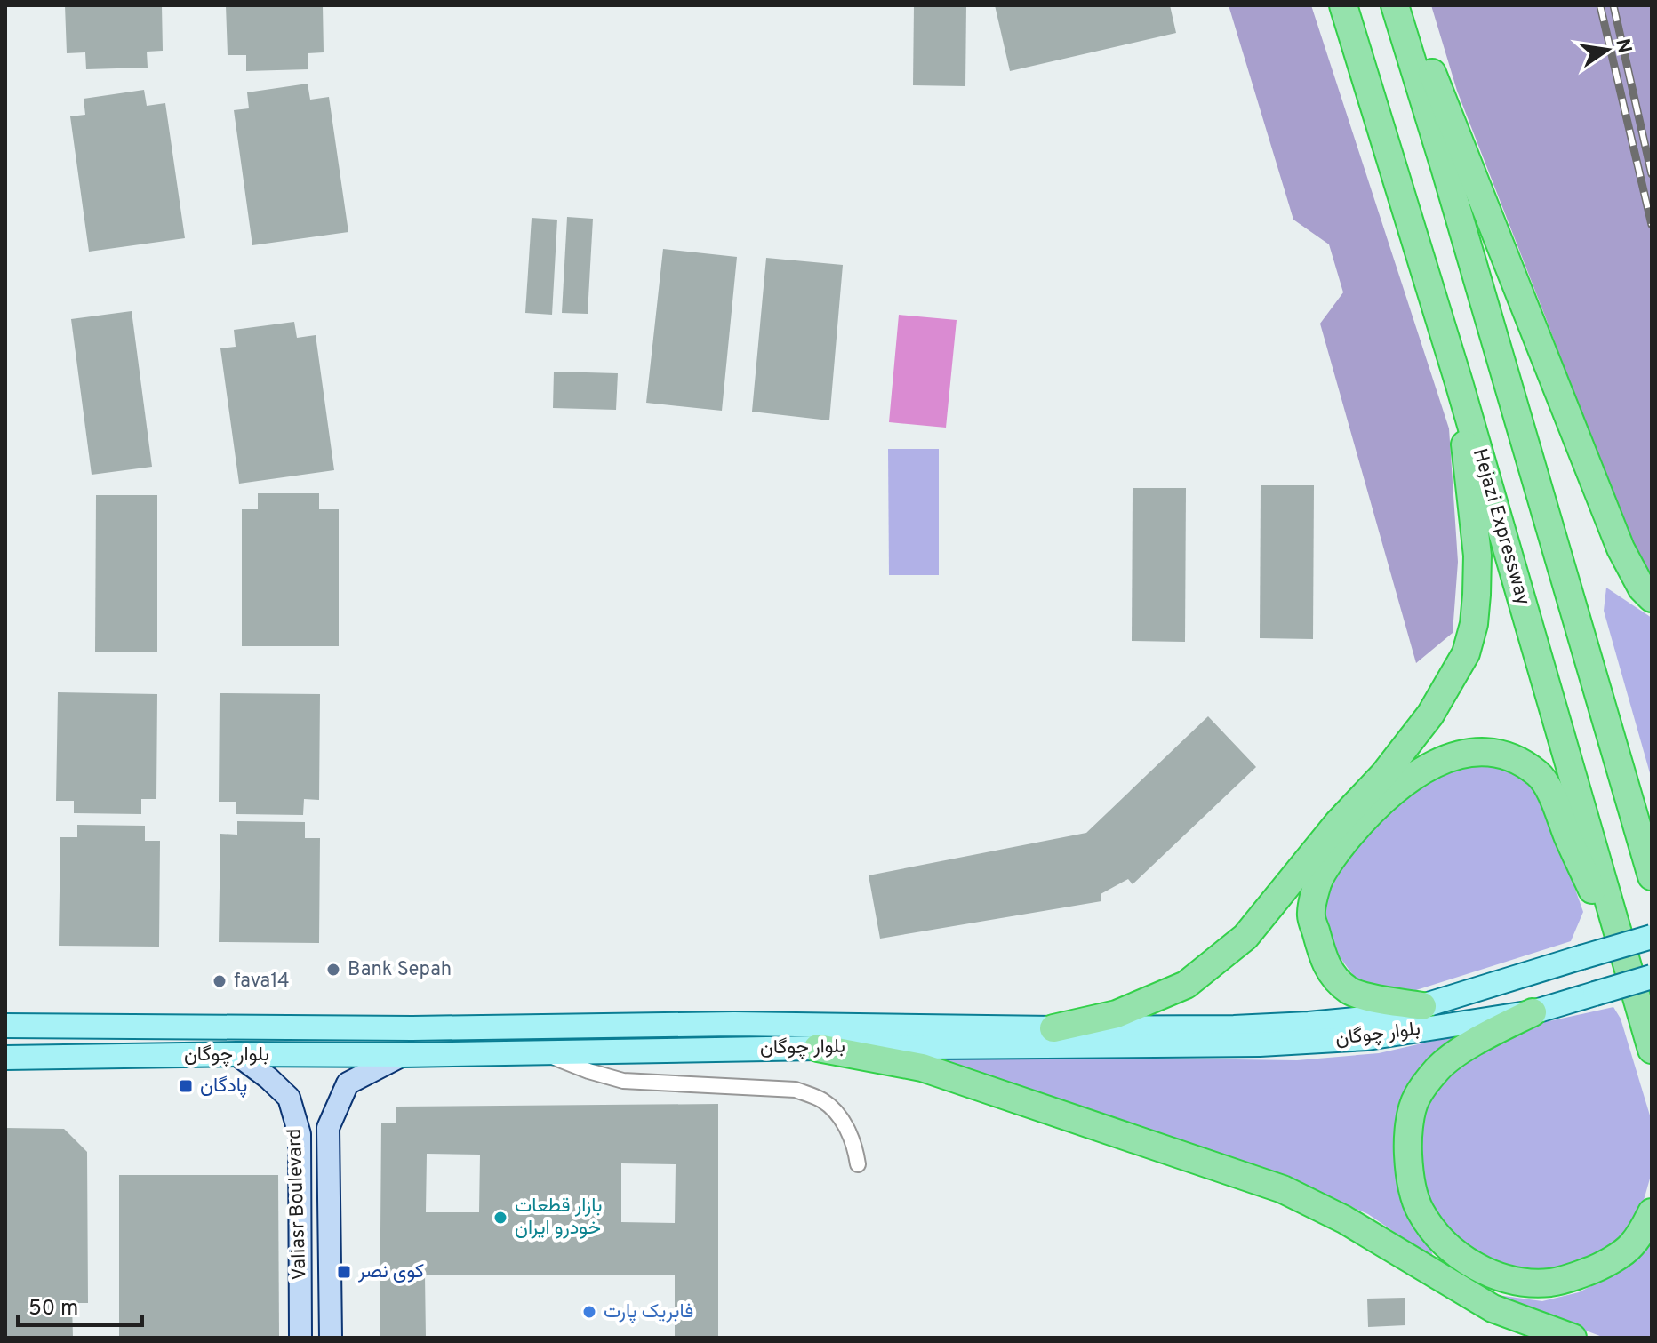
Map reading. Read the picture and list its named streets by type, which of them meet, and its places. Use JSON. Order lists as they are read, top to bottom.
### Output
{
  "streets": {
    "highway": ["Hejazi Expressway"],
    "main road": ["بلوار چوگان", "Valiasr Boulevard"]
  },
  "crossings": [
    ["بلوار چوگان", "Valiasr Boulevard"]
  ],
  "places": {
    "other": [
      "Bank Sepah",
      "fava14",
      "بازار قطعات خودرو ایران",
      "فابریک پارت"
    ],
    "transit": ["پادگان", "کوی نصر"]
  },
  "scale_bar": "50 m",
  "north": "right"
}
